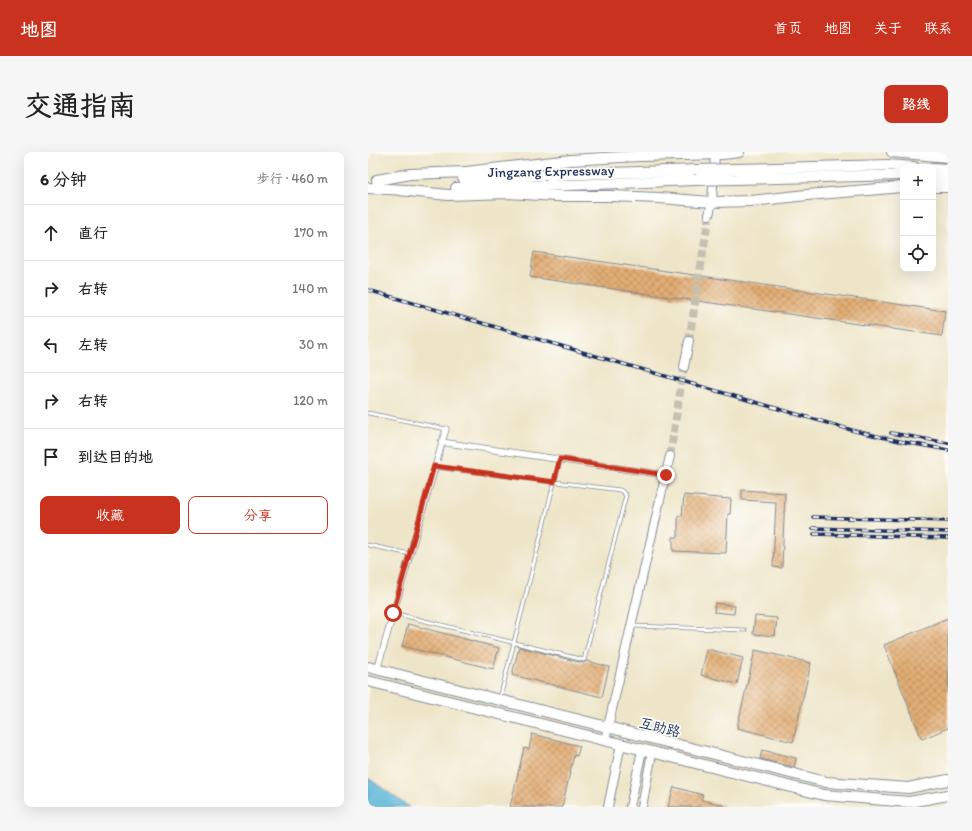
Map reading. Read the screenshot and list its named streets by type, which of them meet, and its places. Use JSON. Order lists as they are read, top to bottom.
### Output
{
  "streets": {
    "highway": ["Jingzang Expressway", "互助路"]
  },
  "page": {
    "header": "地图",
    "nav": [
      "首页",
      "地图",
      "关于",
      "联系"
    ],
    "buttons": [
      "路线",
      ["收藏", "分享"]
    ],
    "title": "交通指南",
    "heading": ["6 分钟", "步行 · 460 m"],
    "map_buttons": ["+", "−"],
    "list": [
      ["直行", "170 m"],
      ["右转", "140 m"],
      ["左转", "30 m"],
      ["右转", "120 m"],
      "到达目的地"
    ]
  }
}
